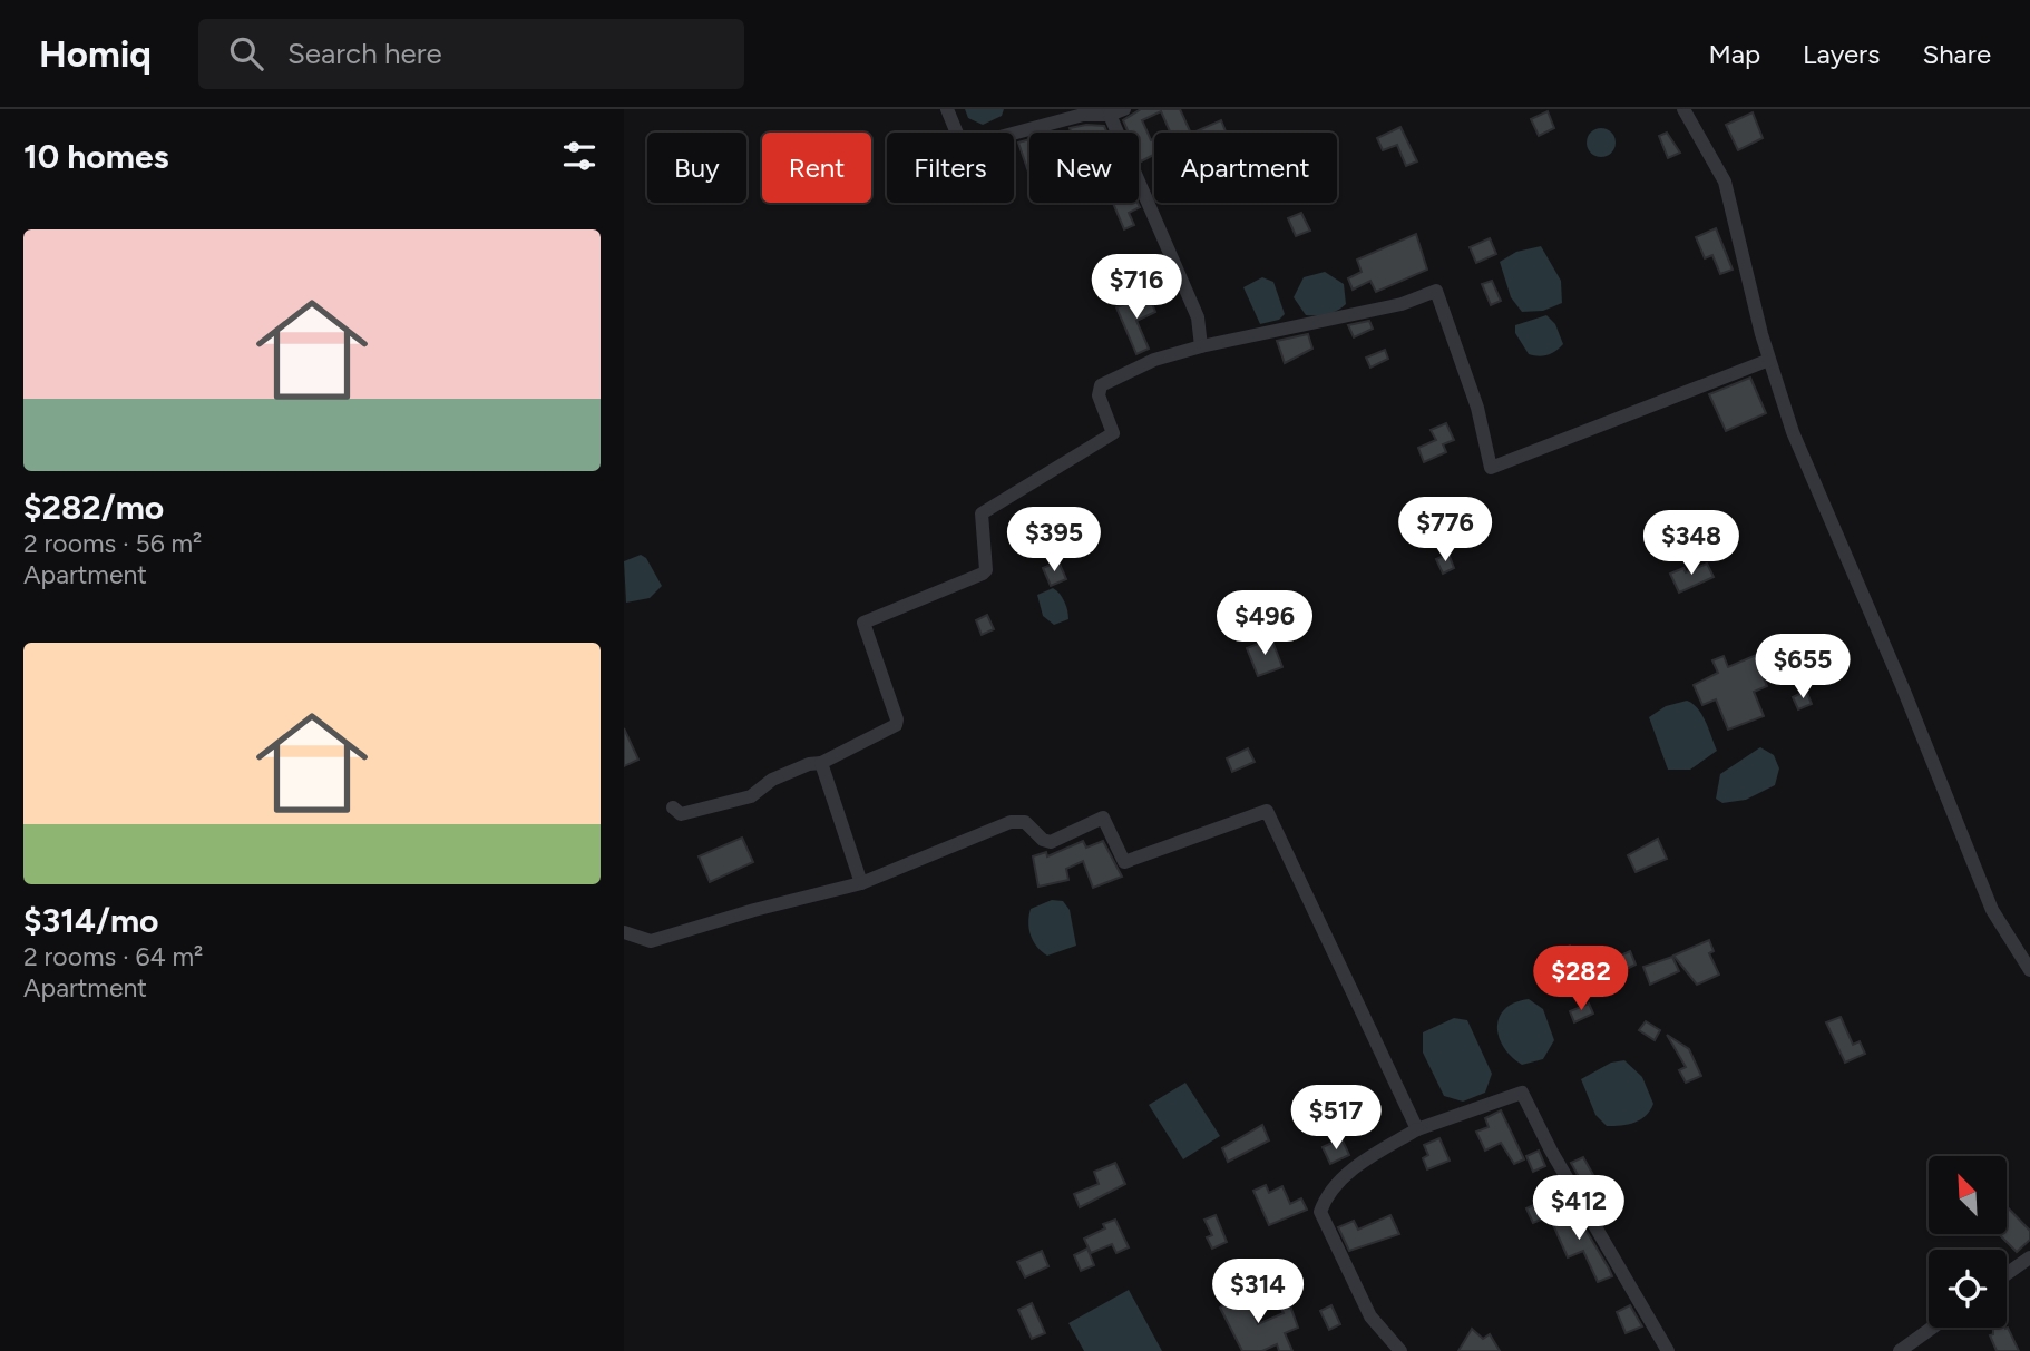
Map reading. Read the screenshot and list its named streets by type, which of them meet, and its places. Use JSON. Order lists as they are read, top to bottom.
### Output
{
  "north": "top left",
  "page": {
    "header": "Homiq",
    "search": "Search here",
    "nav": ["Map", "Layers", "Share"],
    "heading": "10 homes",
    "chip": [
      "Buy",
      "Rent",
      "Filters",
      "New",
      "Apartment"
    ],
    "list": [
      {
        "name": "$282/mo",
        "note": "2 rooms · 56 m² · Apartment"
      },
      {
        "name": "$314/mo",
        "note": "2 rooms · 64 m² · Apartment"
      }
    ],
    "price": [
      "$716",
      "$776",
      "$395",
      "$348",
      "$496",
      "$655",
      "$282",
      "$517",
      "$412",
      "$314"
    ]
  }
}
